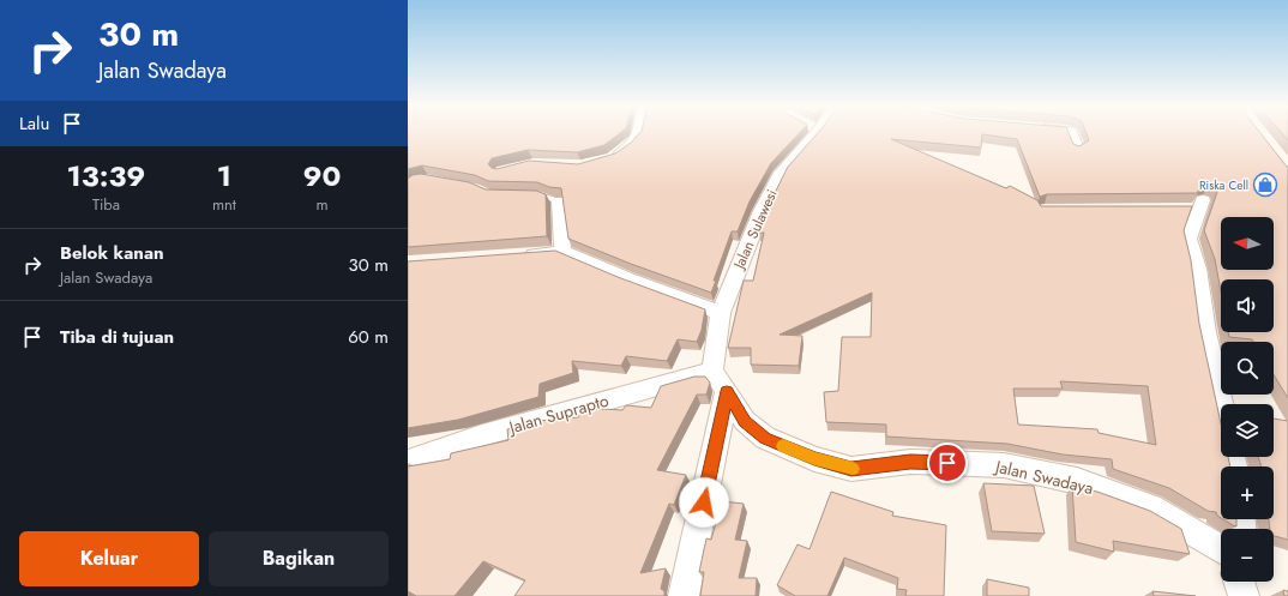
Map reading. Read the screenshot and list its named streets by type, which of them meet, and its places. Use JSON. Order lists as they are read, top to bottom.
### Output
{
  "streets": {
    "street": ["Jalan Sulawesi", "Jalan Suprapto", "Jalan Swadaya"]
  },
  "crossings": [
    ["Jalan Sulawesi", "Jalan Suprapto"],
    ["Jalan Sulawesi", "Jalan Swadaya"],
    ["Jalan Suprapto", "Jalan Swadaya"]
  ],
  "places": {
    "shop": ["Riska Cell"]
  },
  "north": "left",
  "page": {
    "turn": ["30 m", "Jalan Swadaya"],
    "then": "Lalu",
    "eta": [
      "13:39",
      "Tiba",
      "1",
      "mnt",
      "90",
      "m"
    ],
    "map_buttons": ["+", "−"],
    "list": [
      {
        "name": "Belok kanan",
        "note": "Jalan Swadaya",
        "value": "30 m"
      },
      {
        "name": "Tiba di tujuan",
        "value": "60 m"
      }
    ],
    "buttons": ["Keluar", "Bagikan"]
  }
}
